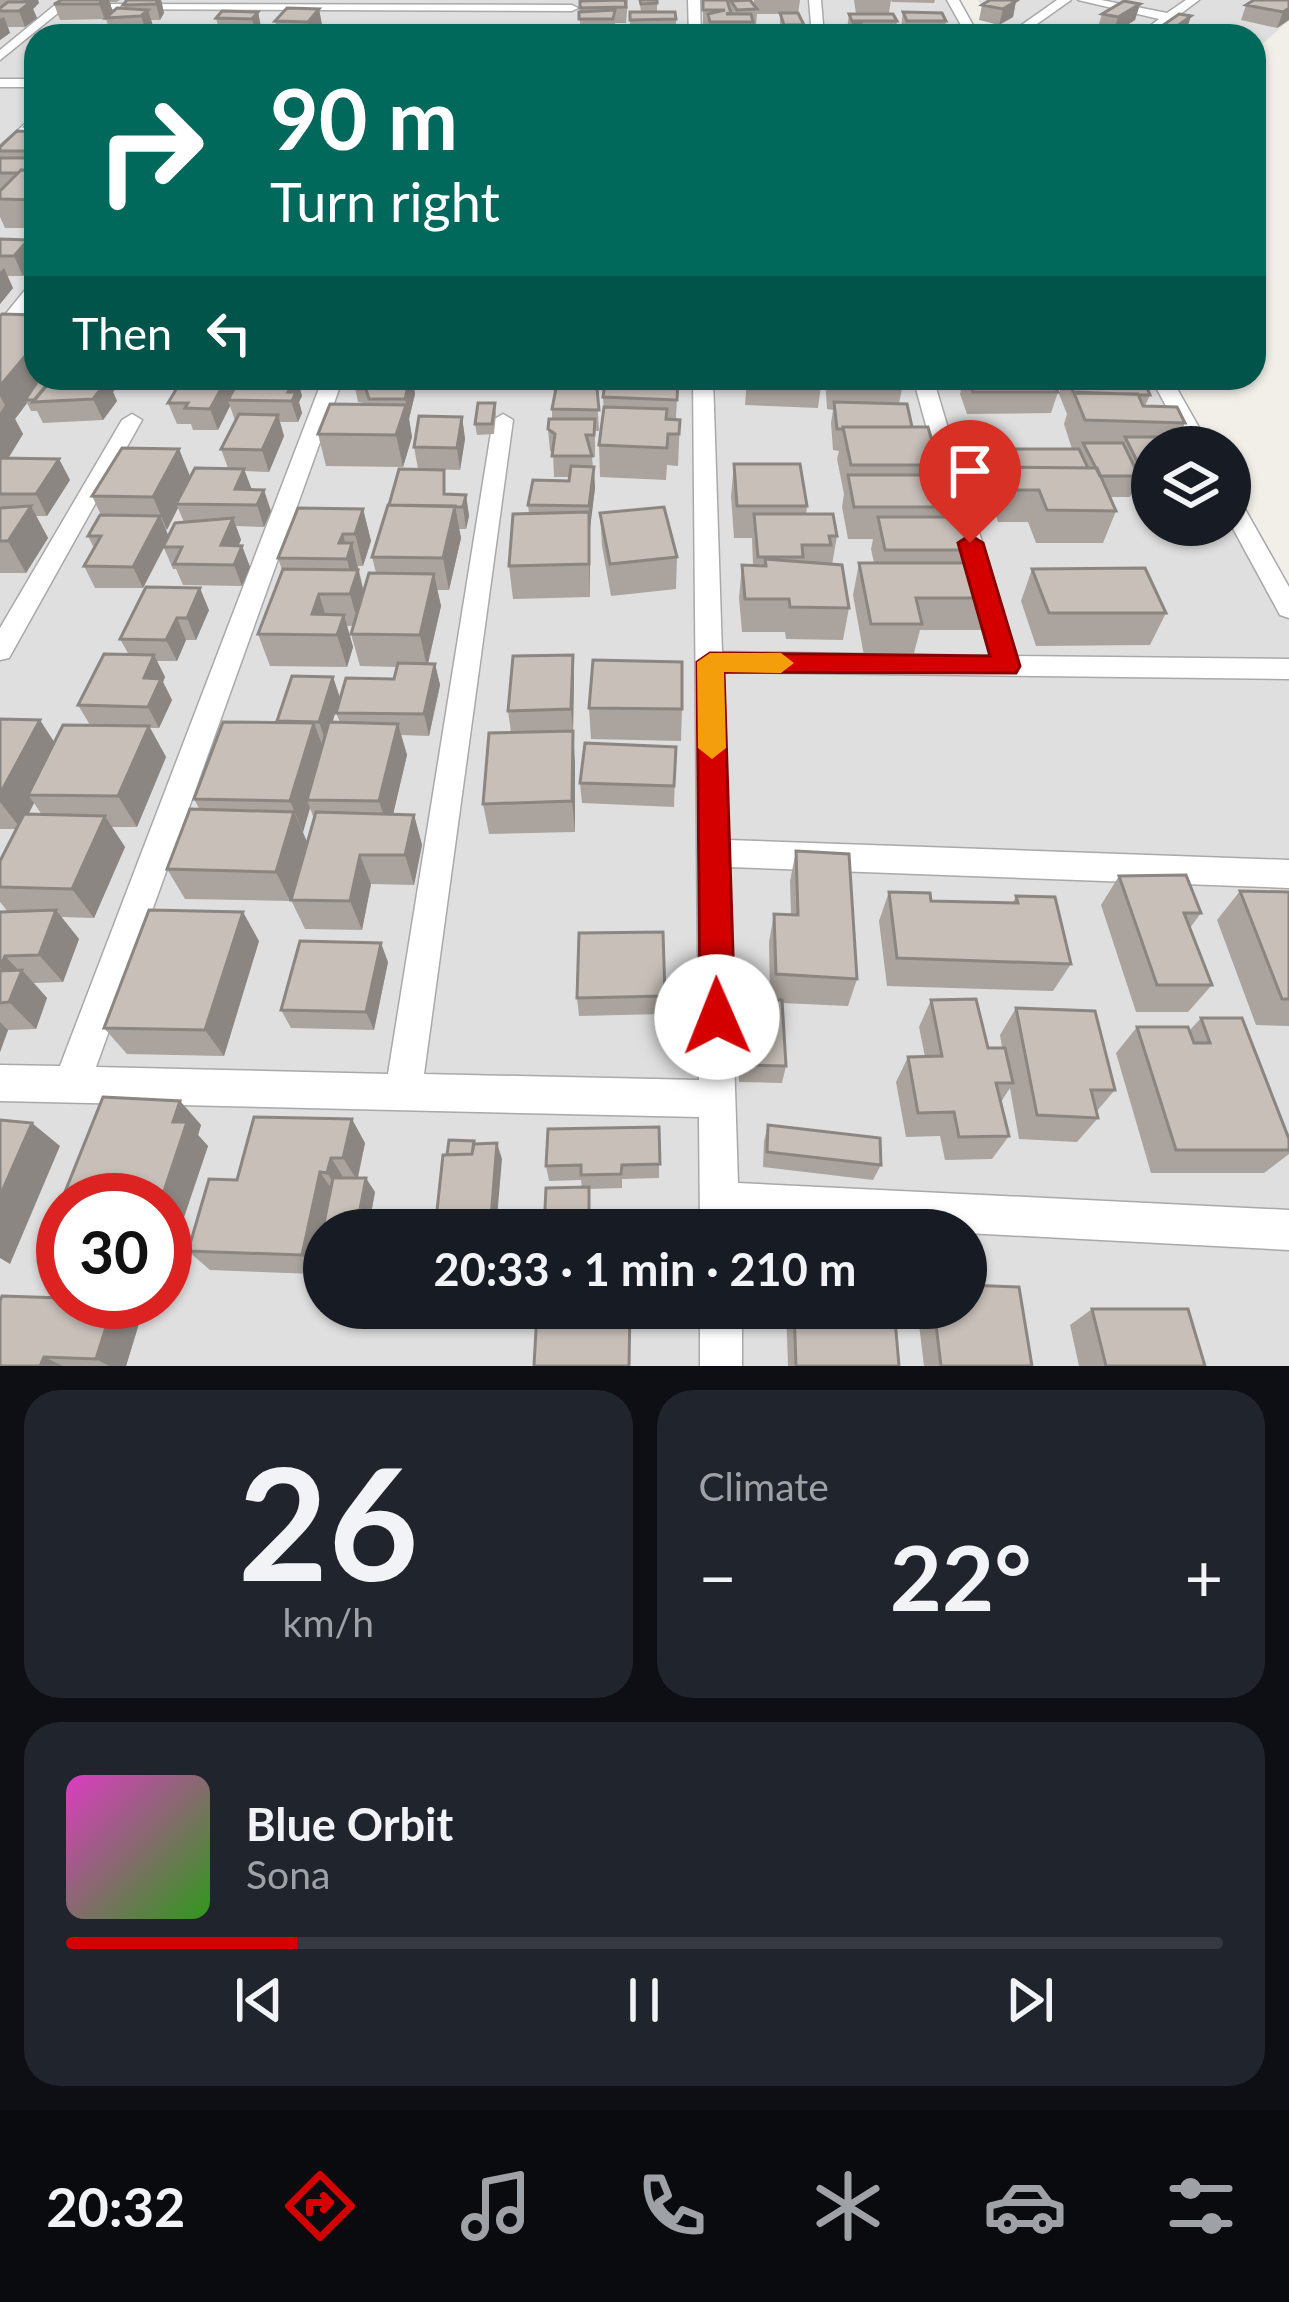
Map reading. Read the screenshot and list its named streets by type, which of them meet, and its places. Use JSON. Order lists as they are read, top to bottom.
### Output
{
  "page": {
    "turn": ["90 m", "Turn right"],
    "then": "Then",
    "limit": "30",
    "trip": "20:33 · 1 min · 210 m",
    "tile": [
      ["26", "km/h"],
      "Climate"
    ],
    "heat": ["−", "22°", "+"],
    "song": ["Blue Orbit", "Sona"],
    "tabs": "20:32"
  }
}
